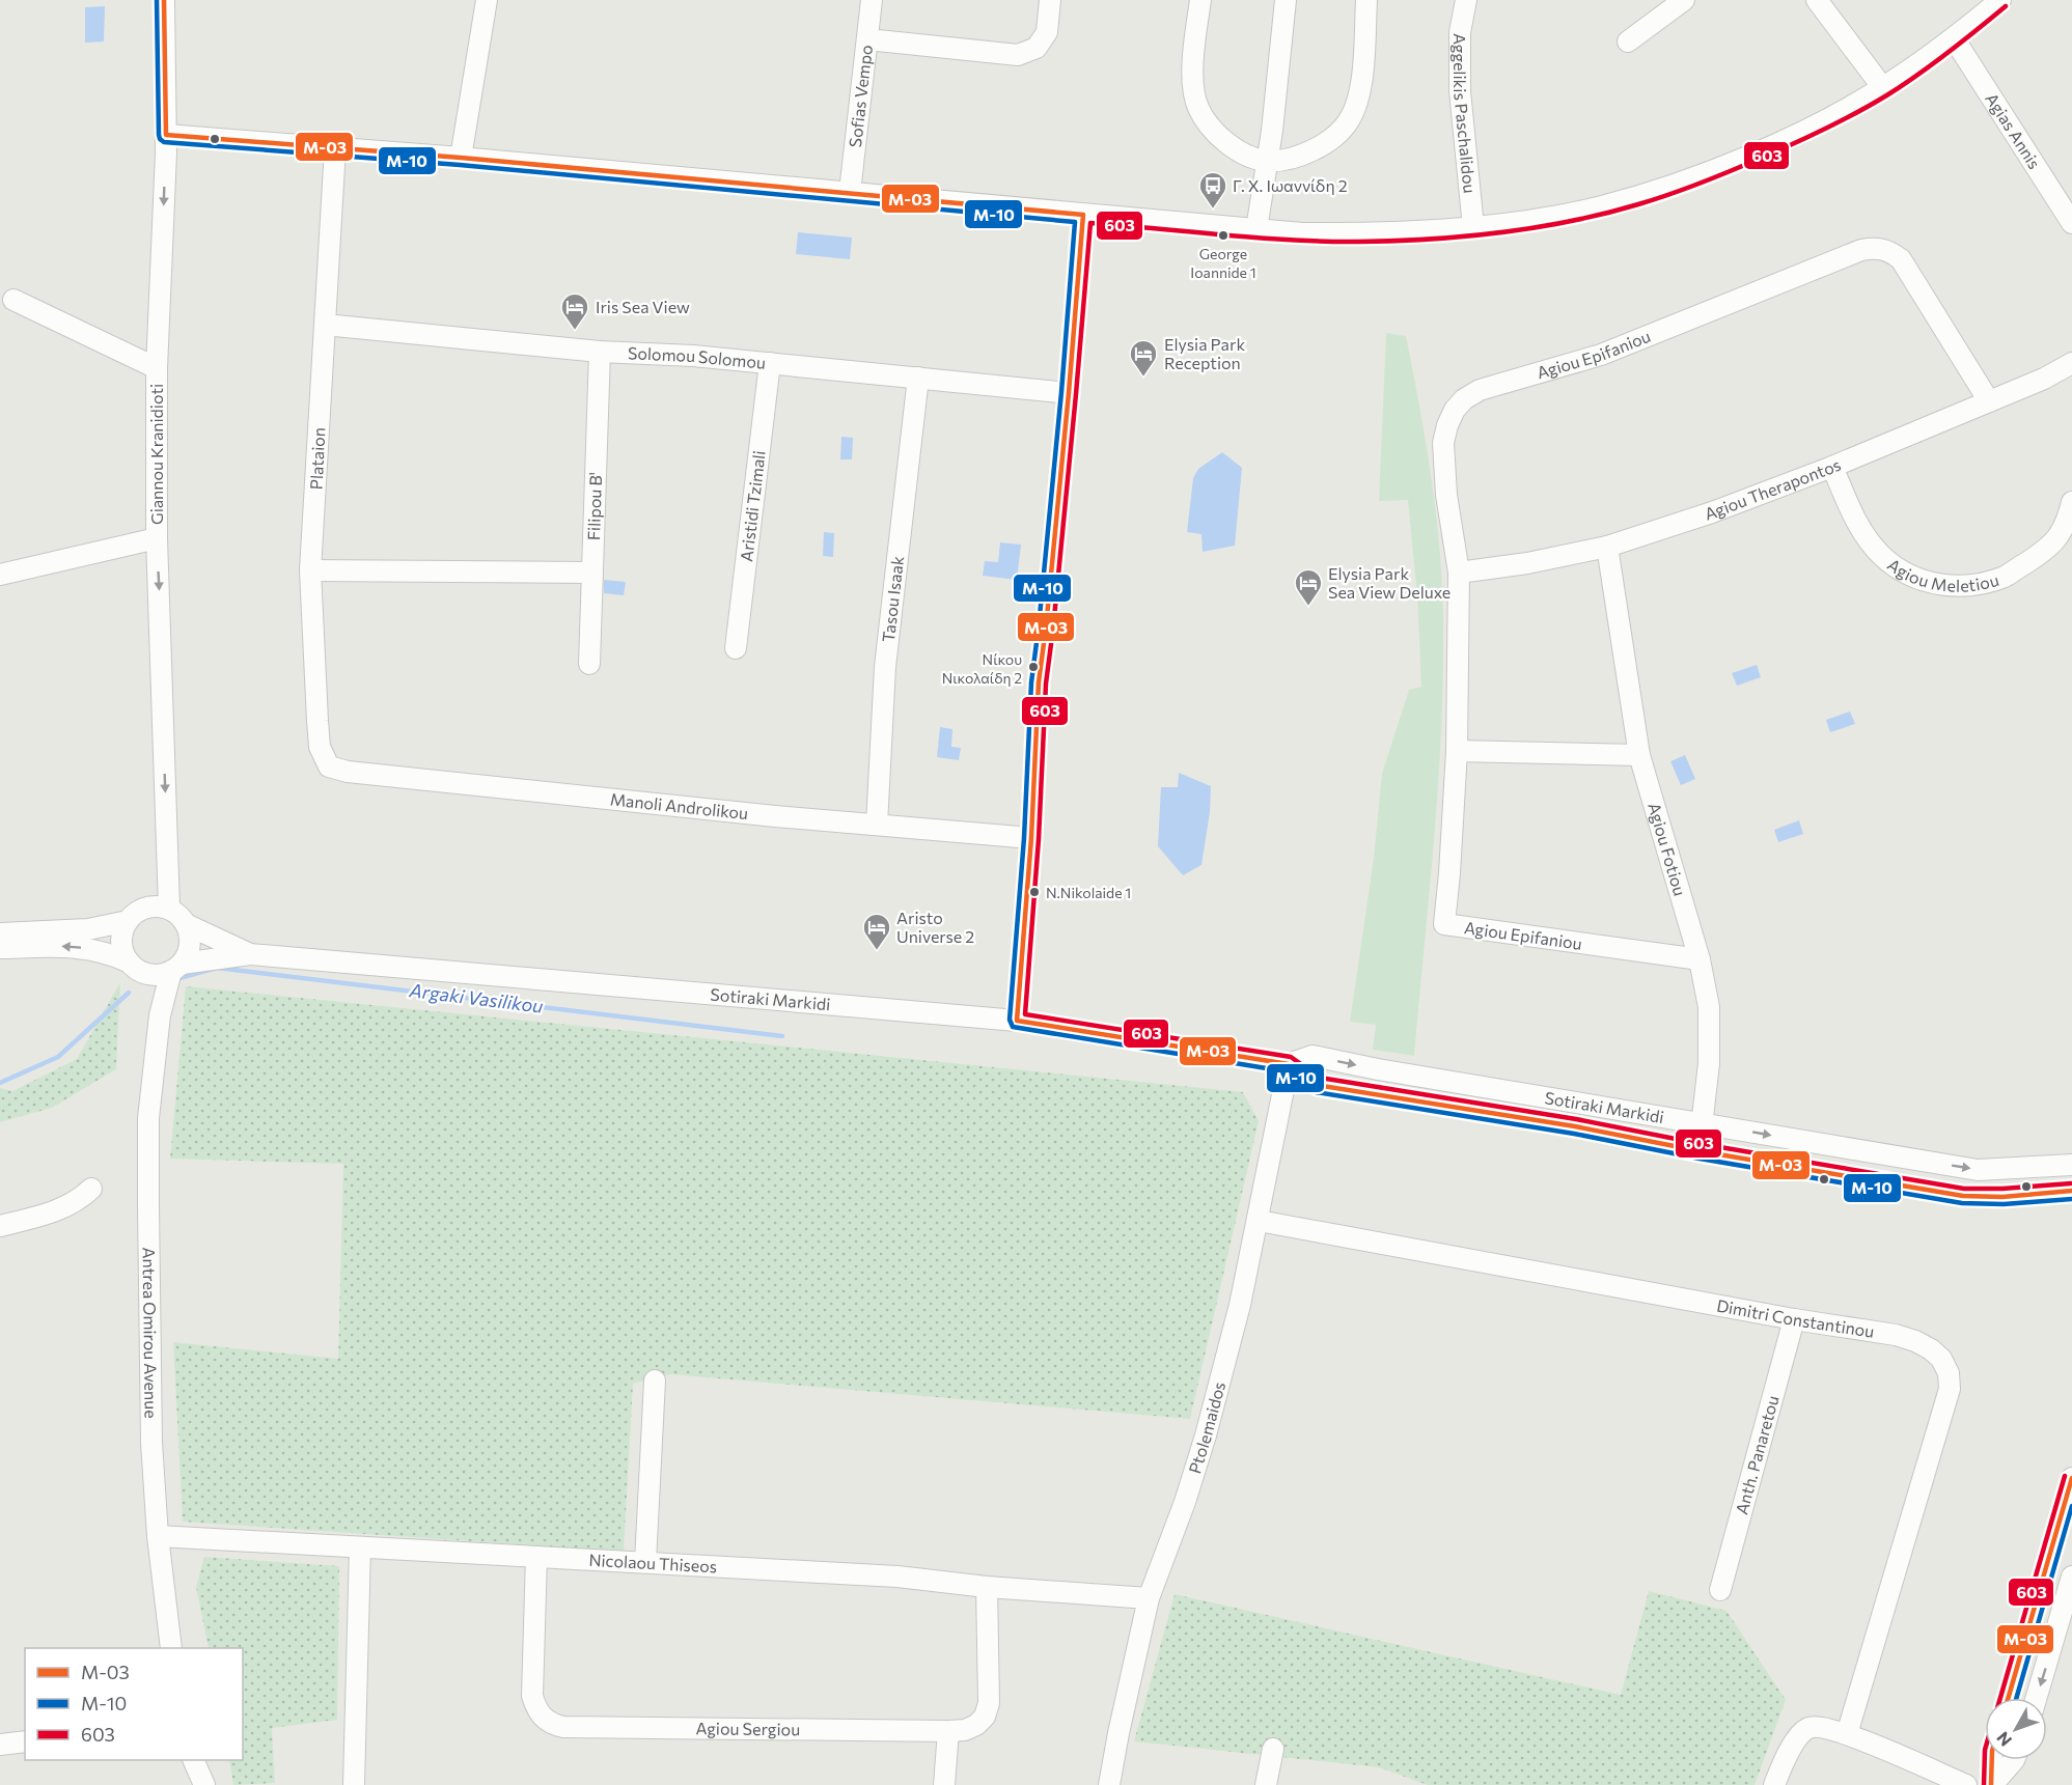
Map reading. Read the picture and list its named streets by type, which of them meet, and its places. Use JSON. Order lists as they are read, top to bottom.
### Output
{
  "streets": {
    "street": [
      "Sofias Vempo",
      "Aggelikis Paschalidou",
      "Agias Annis",
      "Agiou Epifaniou",
      "Solomou Solomou",
      "Giannou Kranidioti",
      "Plataion",
      "Agiou Therapontos",
      "Aristidi Tzimali",
      "Filipou B'",
      "Agiou Meletiou",
      "Tasou Isaak",
      "Manoli Androlikou",
      "Agiou Fotiou",
      "Sotiraki Markidi",
      "Dimitri Constantinou",
      "Antrea Omirou Avenue",
      "Ptolemaidos",
      "Anth. Panaretou",
      "Nicolaou Thiseos",
      "Agiou Sergiou"
    ]
  },
  "crossings": [
    ["Agiou Epifaniou", "Agiou Therapontos"],
    ["Agiou Epifaniou", "Agiou Fotiou"],
    ["Solomou Solomou", "Plataion"],
    ["Solomou Solomou", "Aristidi Tzimali"],
    ["Solomou Solomou", "Filipou B'"],
    ["Solomou Solomou", "Tasou Isaak"],
    ["Giannou Kranidioti", "Sotiraki Markidi"],
    ["Giannou Kranidioti", "Antrea Omirou Avenue"],
    ["Plataion", "Manoli Androlikou"],
    ["Agiou Therapontos", "Agiou Meletiou"],
    ["Agiou Therapontos", "Agiou Fotiou"],
    ["Tasou Isaak", "Manoli Androlikou"],
    ["Agiou Fotiou", "Sotiraki Markidi"],
    ["Sotiraki Markidi", "Antrea Omirou Avenue"],
    ["Sotiraki Markidi", "Ptolemaidos"],
    ["Dimitri Constantinou", "Ptolemaidos"],
    ["Dimitri Constantinou", "Anth. Panaretou"],
    ["Antrea Omirou Avenue", "Nicolaou Thiseos"],
    ["Ptolemaidos", "Nicolaou Thiseos"],
    ["Nicolaou Thiseos", "Agiou Sergiou"]
  ],
  "one_way": ["Giannou Kranidioti"],
  "water": ["Argaki Vasilikou"],
  "places": {
    "bus stop": ["Γ. Χ. Ιωαννίδη 2"],
    "other": ["George Ioannide 1", "Νίκου Νικολαίδη 2", "N.Nikolaide 1"],
    "hotel": [
      "Iris Sea View",
      "Elysia Park Reception",
      "Elysia Park Sea View Deluxe",
      "Aristo Universe 2"
    ]
  },
  "lines": ["transit line M-03", "transit line M-10", "transit line 603"],
  "legend": ["M-03", "M-10", "603"],
  "north": "bottom left"
}
